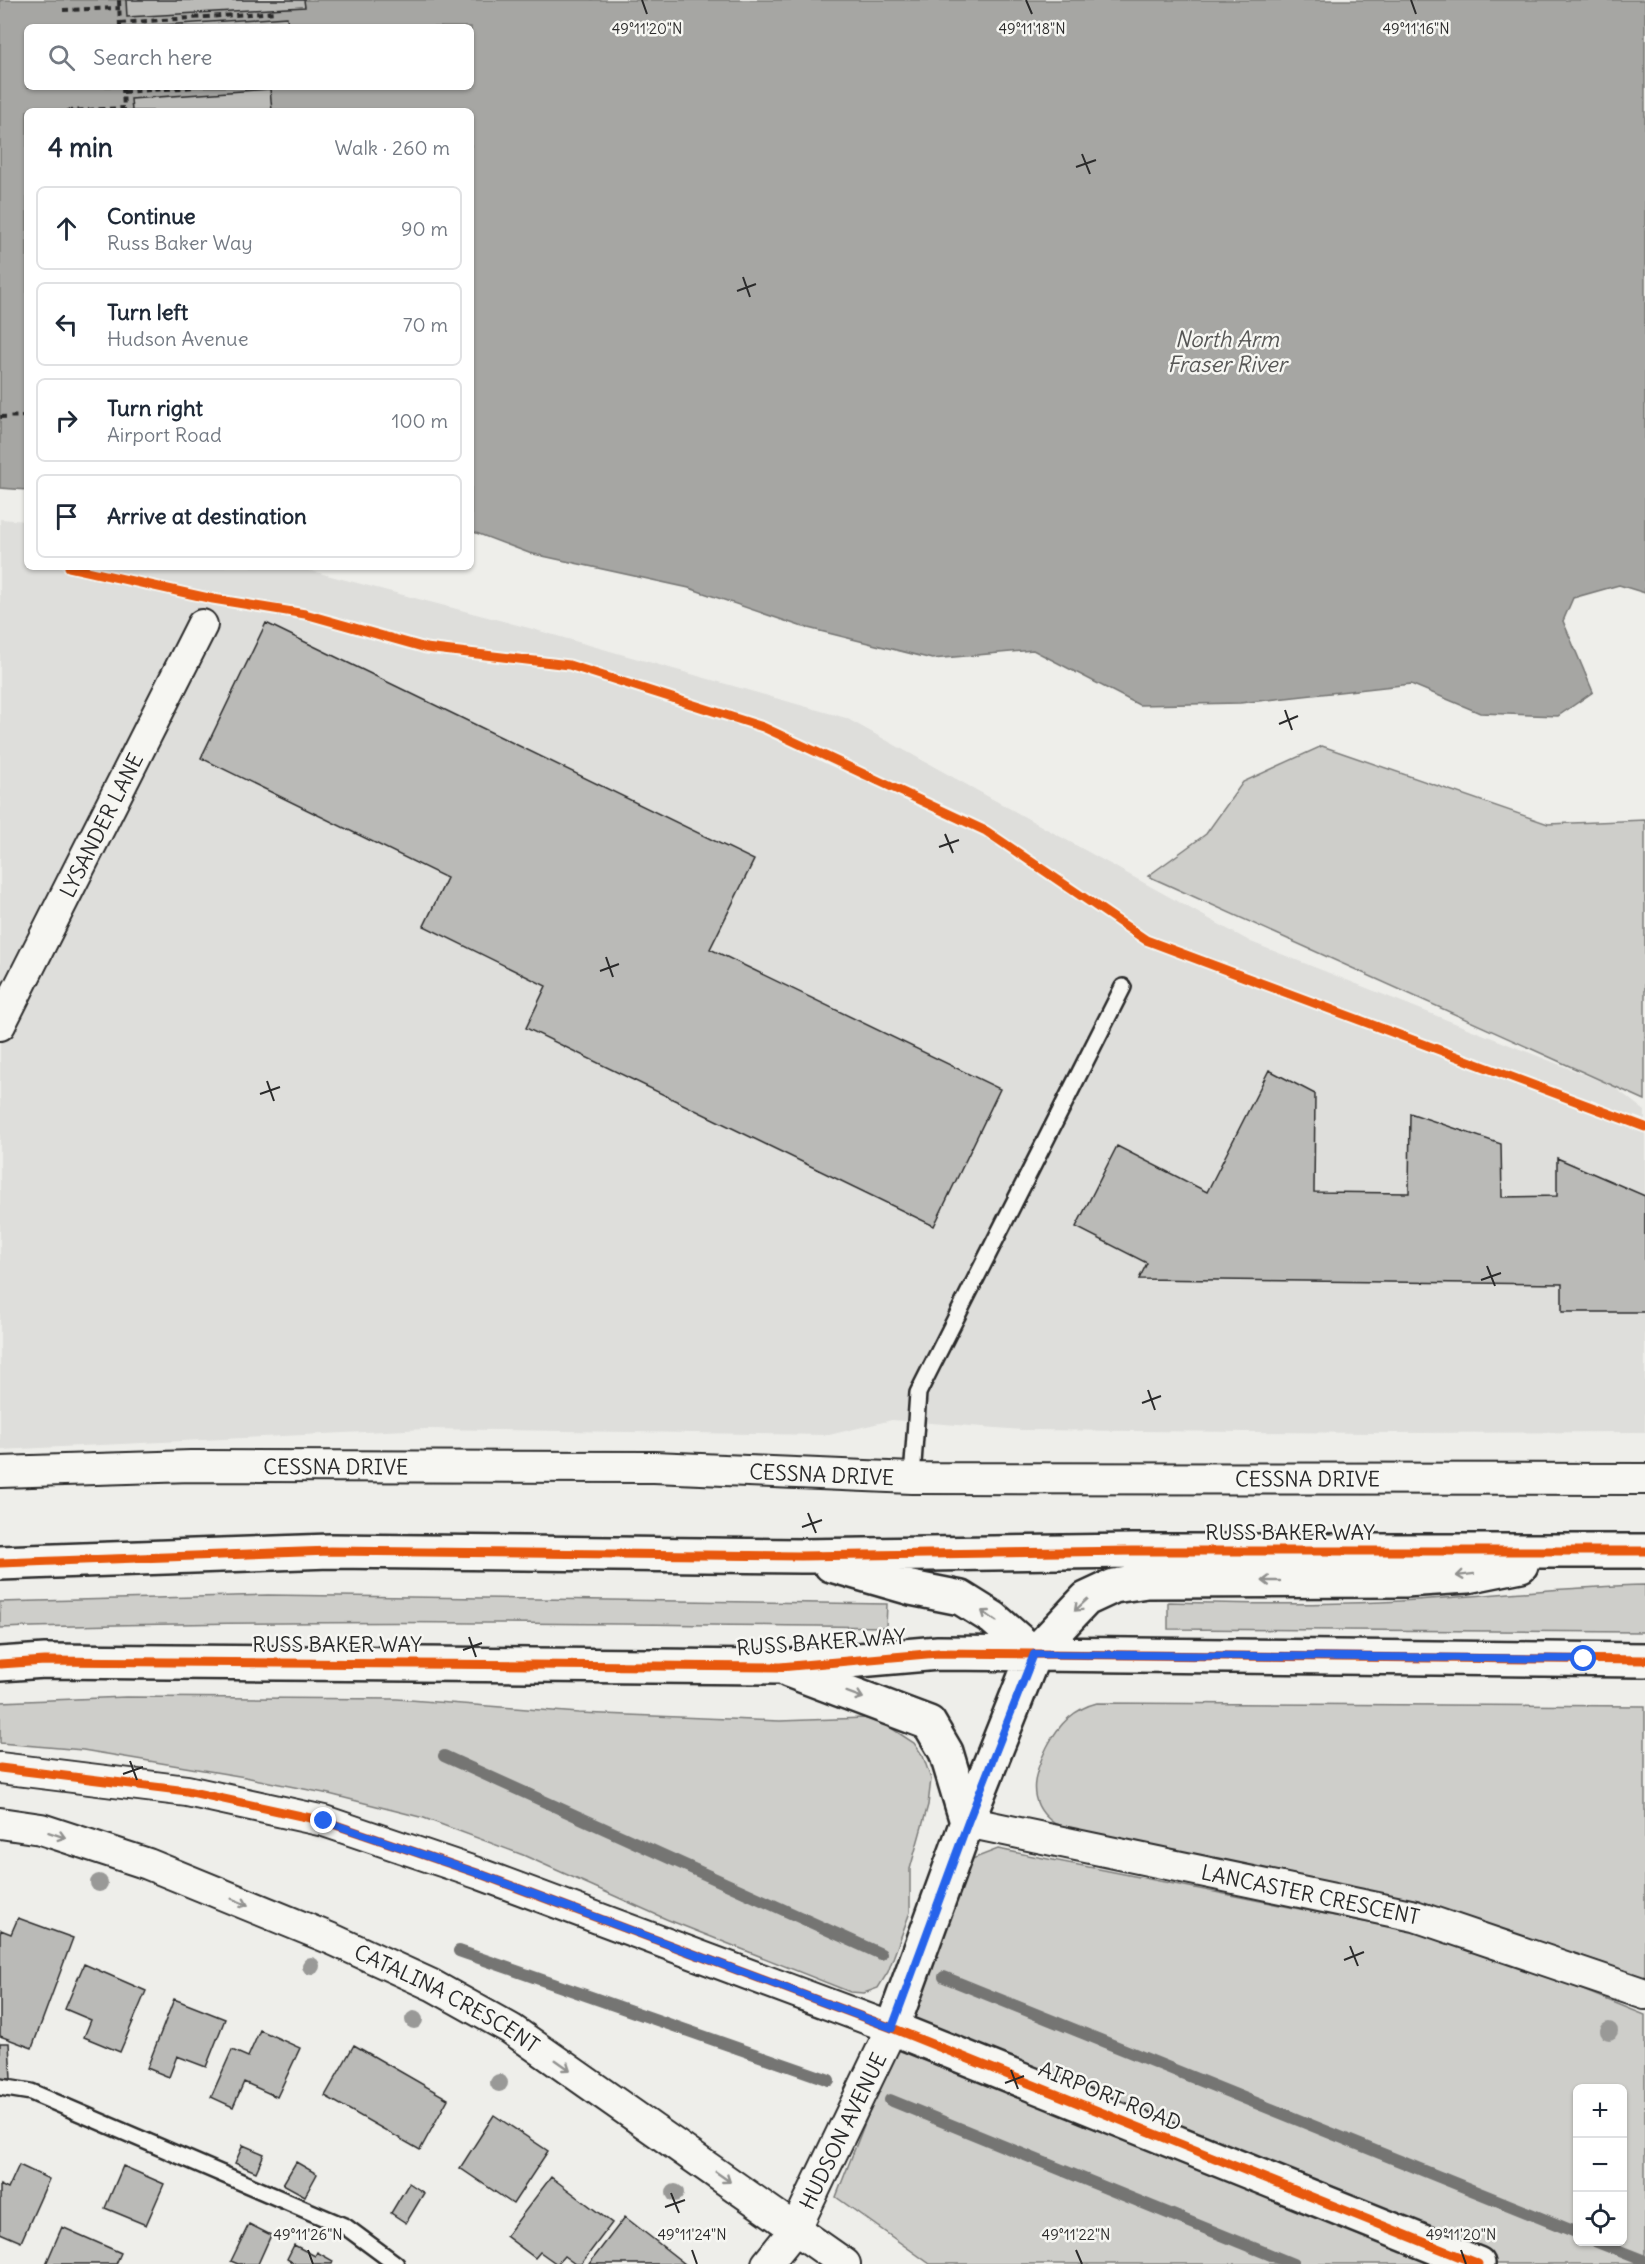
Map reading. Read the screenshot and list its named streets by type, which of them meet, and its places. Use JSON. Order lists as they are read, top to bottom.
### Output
{
  "streets": {
    "main road": ["RUSS BAKER WAY", "AIRPORT ROAD", "HUDSON AVENUE"],
    "street": [
      "LYSANDER LANE",
      "CESSNA DRIVE",
      "LANCASTER CRESCENT",
      "CATALINA CRESCENT"
    ]
  },
  "crossings": [
    ["RUSS BAKER WAY", "HUDSON AVENUE"],
    ["LANCASTER CRESCENT", "HUDSON AVENUE"],
    ["CATALINA CRESCENT", "HUDSON AVENUE"],
    ["AIRPORT ROAD", "HUDSON AVENUE"]
  ],
  "one_way": ["CATALINA CRESCENT"],
  "water": ["North Arm Fraser River"],
  "page": {
    "search": "Search here",
    "heading": ["4 min", "Walk · 260 m"],
    "list": [
      ["Continue", "Russ Baker Way", "90 m"],
      ["Turn left", "Hudson Avenue", "70 m"],
      ["Turn right", "Airport Road", "100 m"],
      "Arrive at destination"
    ],
    "map_buttons": ["+", "−"]
  },
  "coordinates": [
    "49°11'20\"N",
    "49°11'18\"N",
    "49°11'16\"N",
    "49°11'26\"N",
    "49°11'24\"N",
    "49°11'22\"N"
  ]
}
